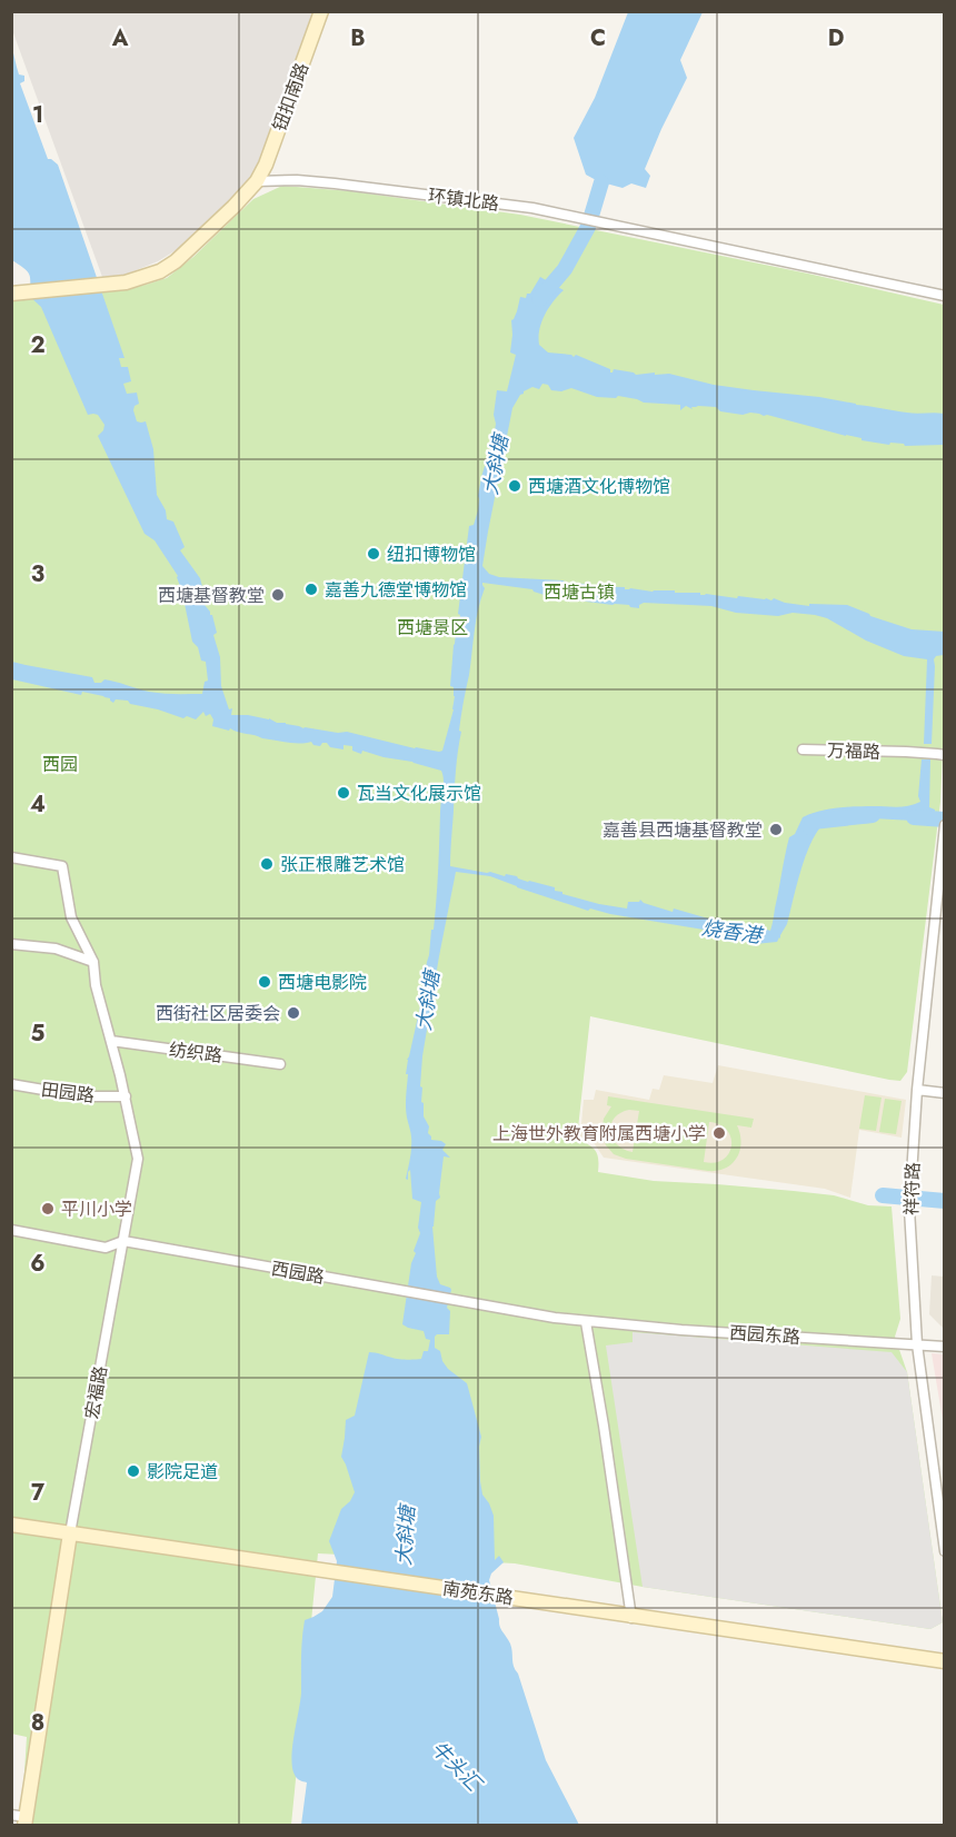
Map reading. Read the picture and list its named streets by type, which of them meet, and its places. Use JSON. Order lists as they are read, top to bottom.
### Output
{
  "streets": {
    "main road": ["钮扣南路", "宏福路", "南苑东路"],
    "street": [
      "环镇北路",
      "万福路",
      "纺织路",
      "田园路",
      "祥符路",
      "西园路",
      "西园东路"
    ]
  },
  "crossings": [
    ["钮扣南路", "环镇北路"],
    ["纺织路", "宏福路"],
    ["田园路", "宏福路"],
    ["祥符路", "西园东路"],
    ["西园路", "西园东路"],
    ["西园路", "宏福路"],
    ["宏福路", "南苑东路"]
  ],
  "water": ["大斜塘", "烧香港", "牛头汇"],
  "parks": ["西塘古镇", "西塘景区", "西园"],
  "places": [
    "西塘酒文化博物馆",
    "纽扣博物馆",
    "嘉善九德堂博物馆",
    "西塘基督教堂",
    "瓦当文化展示馆",
    "嘉善县西塘基督教堂",
    "张正根雕艺术馆",
    "西塘电影院",
    "西街社区居委会",
    "上海世外教育附属西塘小学",
    "平川小学",
    "影院足道"
  ],
  "grid": {
    "columns": [
      "A",
      "B",
      "C",
      "D"
    ],
    "rows": [
      "1",
      "2",
      "3",
      "4",
      "5",
      "6",
      "7",
      "8"
    ]
  }
}
